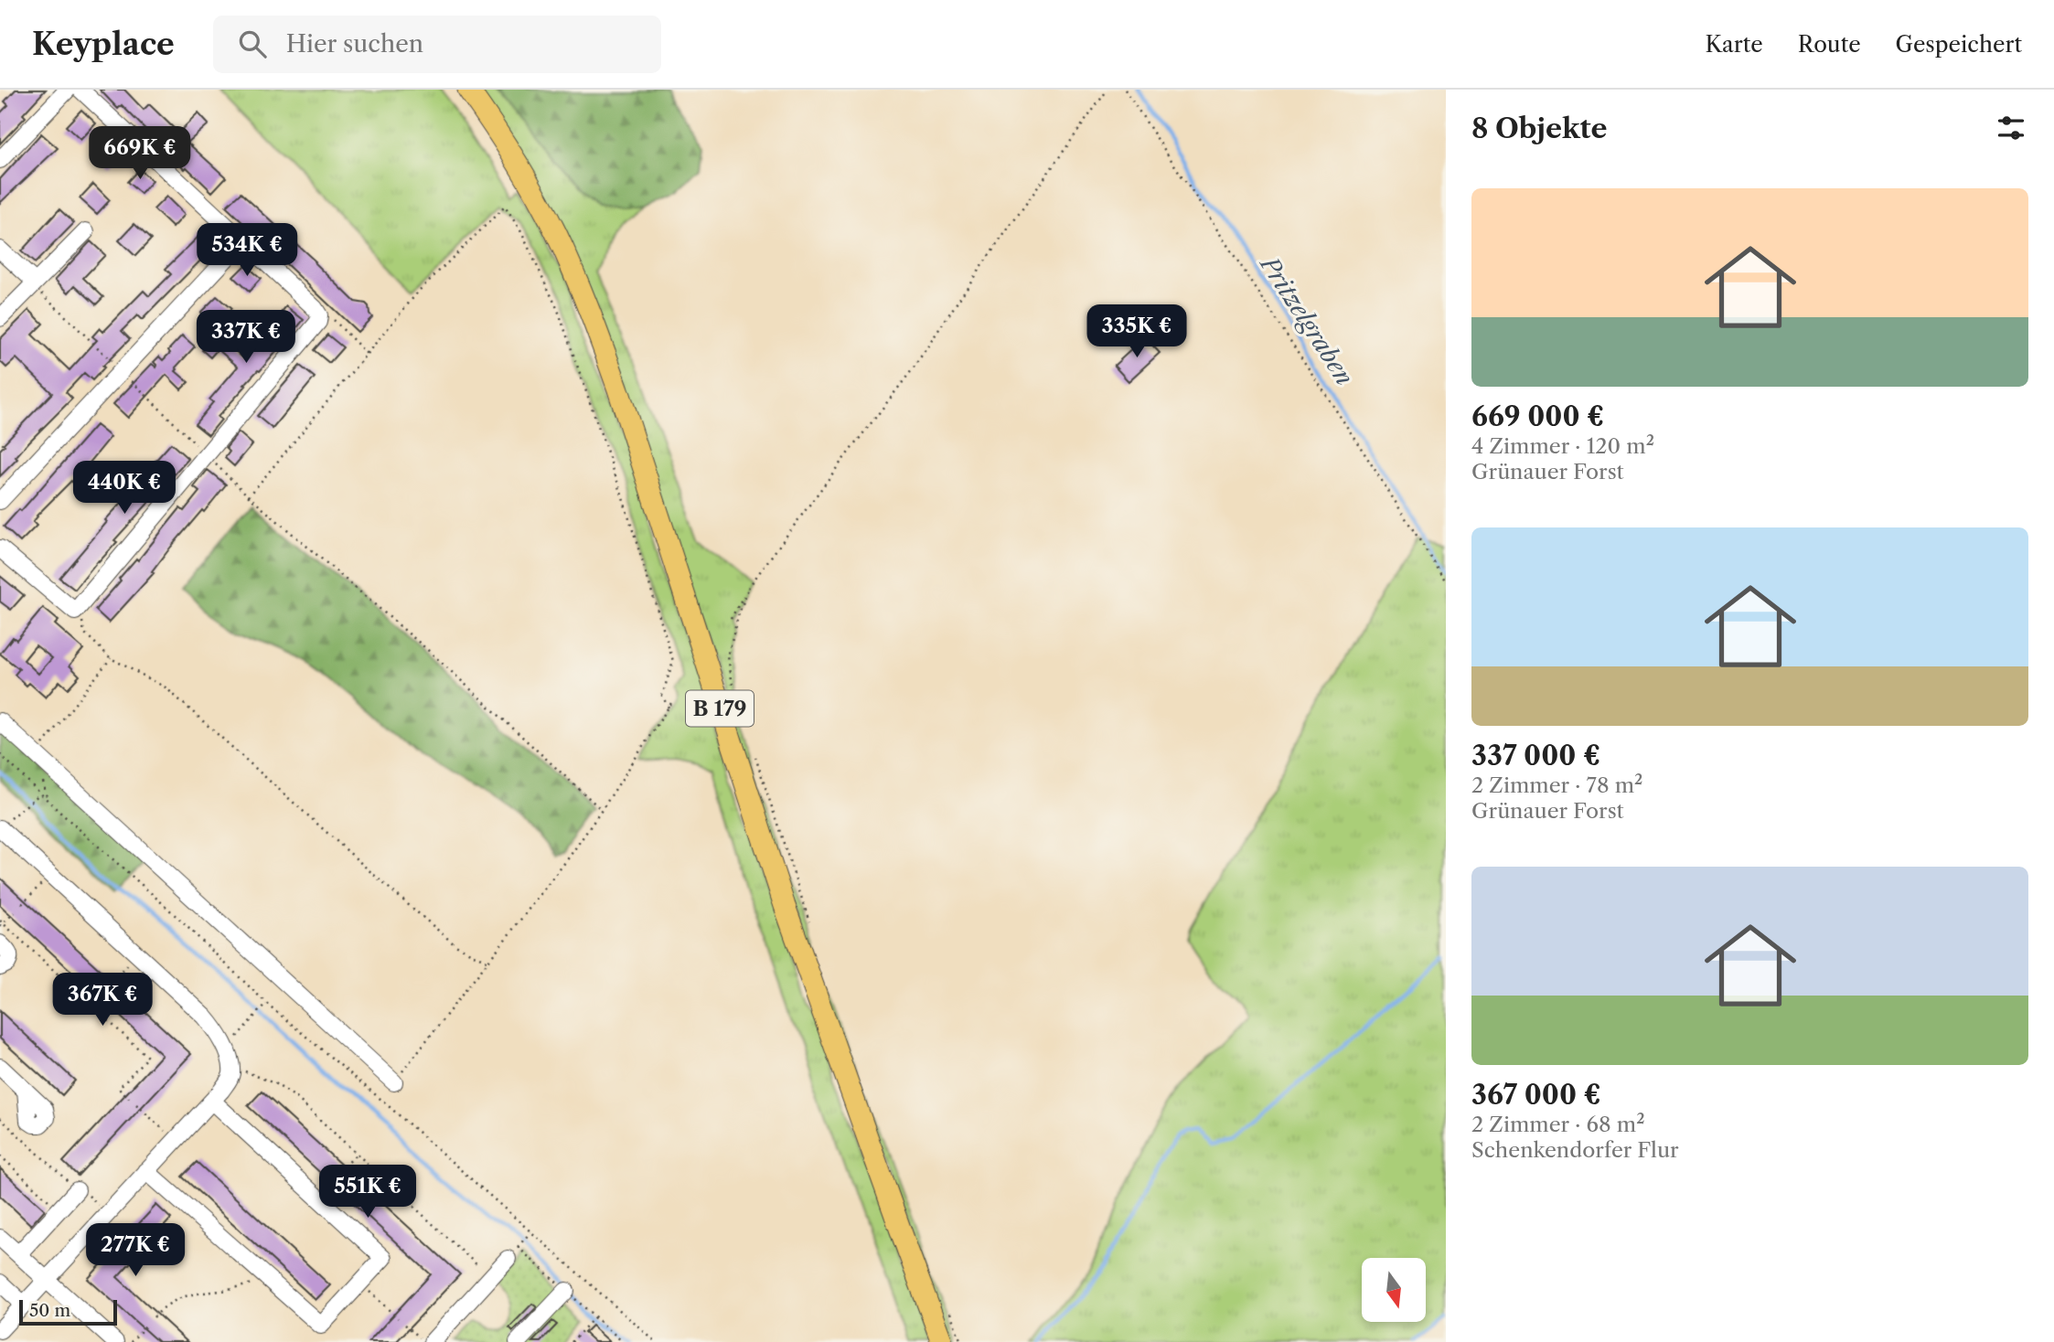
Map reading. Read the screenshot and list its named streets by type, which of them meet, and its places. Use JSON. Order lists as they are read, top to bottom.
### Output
{
  "streets": {
    "main road": ["B 179"]
  },
  "water": ["Pritzelgraben"],
  "scale_bar": "50 m",
  "north": "bottom",
  "page": {
    "header": "Keyplace",
    "search": "Hier suchen",
    "nav": ["Karte", "Route", "Gespeichert"],
    "heading": "8 Objekte",
    "price": [
      "669K €",
      "534K €",
      "335K €",
      "337K €",
      "440K €",
      "367K €",
      "551K €",
      "277K €"
    ],
    "list": [
      {
        "name": "669 000 €",
        "note": "4 Zimmer · 120 m² · Grünauer Forst"
      },
      {
        "name": "337 000 €",
        "note": "2 Zimmer · 78 m² · Grünauer Forst"
      },
      {
        "name": "367 000 €",
        "note": "2 Zimmer · 68 m² · Schenkendorfer Flur"
      }
    ],
    "scale": "50 m"
  }
}
